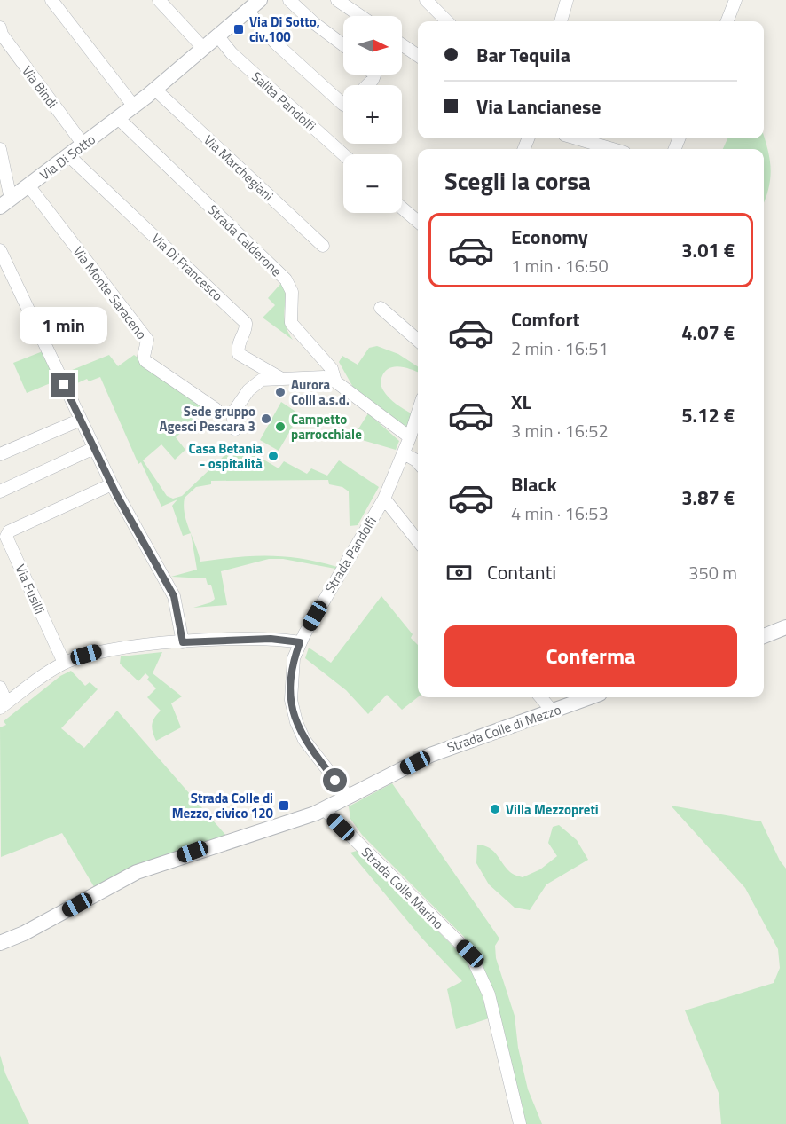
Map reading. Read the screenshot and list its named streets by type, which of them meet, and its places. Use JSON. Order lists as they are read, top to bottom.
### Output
{
  "streets": {
    "street": [
      "Via Bindi",
      "Salita Pandolfi",
      "Via Di Sotto",
      "Via Marchegiani",
      "Strada Calderone",
      "Via Di Francesco",
      "Via Monte Saraceno",
      "Strada Pandolfi",
      "Via Fusilli",
      "Strada Colle di Mezzo",
      "Strada Colle Marino"
    ]
  },
  "crossings": [
    ["Via Bindi", "Via Di Sotto"],
    ["Salita Pandolfi", "Via Di Sotto"],
    ["Via Di Sotto", "Via Marchegiani"],
    ["Via Di Sotto", "Strada Calderone"],
    ["Via Di Sotto", "Via Di Francesco"],
    ["Via Di Sotto", "Via Monte Saraceno"],
    ["Strada Pandolfi", "Strada Colle di Mezzo"],
    ["Strada Colle di Mezzo", "Strada Colle Marino"]
  ],
  "places": {
    "transit": ["Via Di Sotto, civ.100", "Strada Colle di Mezzo, civico 120"],
    "other": [
      "Aurora Colli a.s.d.",
      "Sede gruppo Agesci Pescara 3",
      "Campetto parrocchiale",
      "Casa Betania - ospitalità",
      "Villa Mezzopreti"
    ]
  },
  "north": "right",
  "page": {
    "map_buttons": ["+", "−"],
    "banner": ["Bar Tequila", "Via Lancianese"],
    "heading": "Scegli la corsa",
    "list": [
      {
        "name": "Economy",
        "note": "1 min · 16:50",
        "value": "3.01 €"
      },
      {
        "name": "Comfort",
        "note": "2 min · 16:51",
        "value": "4.07 €"
      },
      {
        "name": "XL",
        "note": "3 min · 16:52",
        "value": "5.12 €"
      },
      {
        "name": "Black",
        "note": "4 min · 16:53",
        "value": "3.87 €"
      }
    ],
    "bubble": "1 min",
    "pay": ["Contanti", "350 m"],
    "buttons": "Conferma"
  }
}
